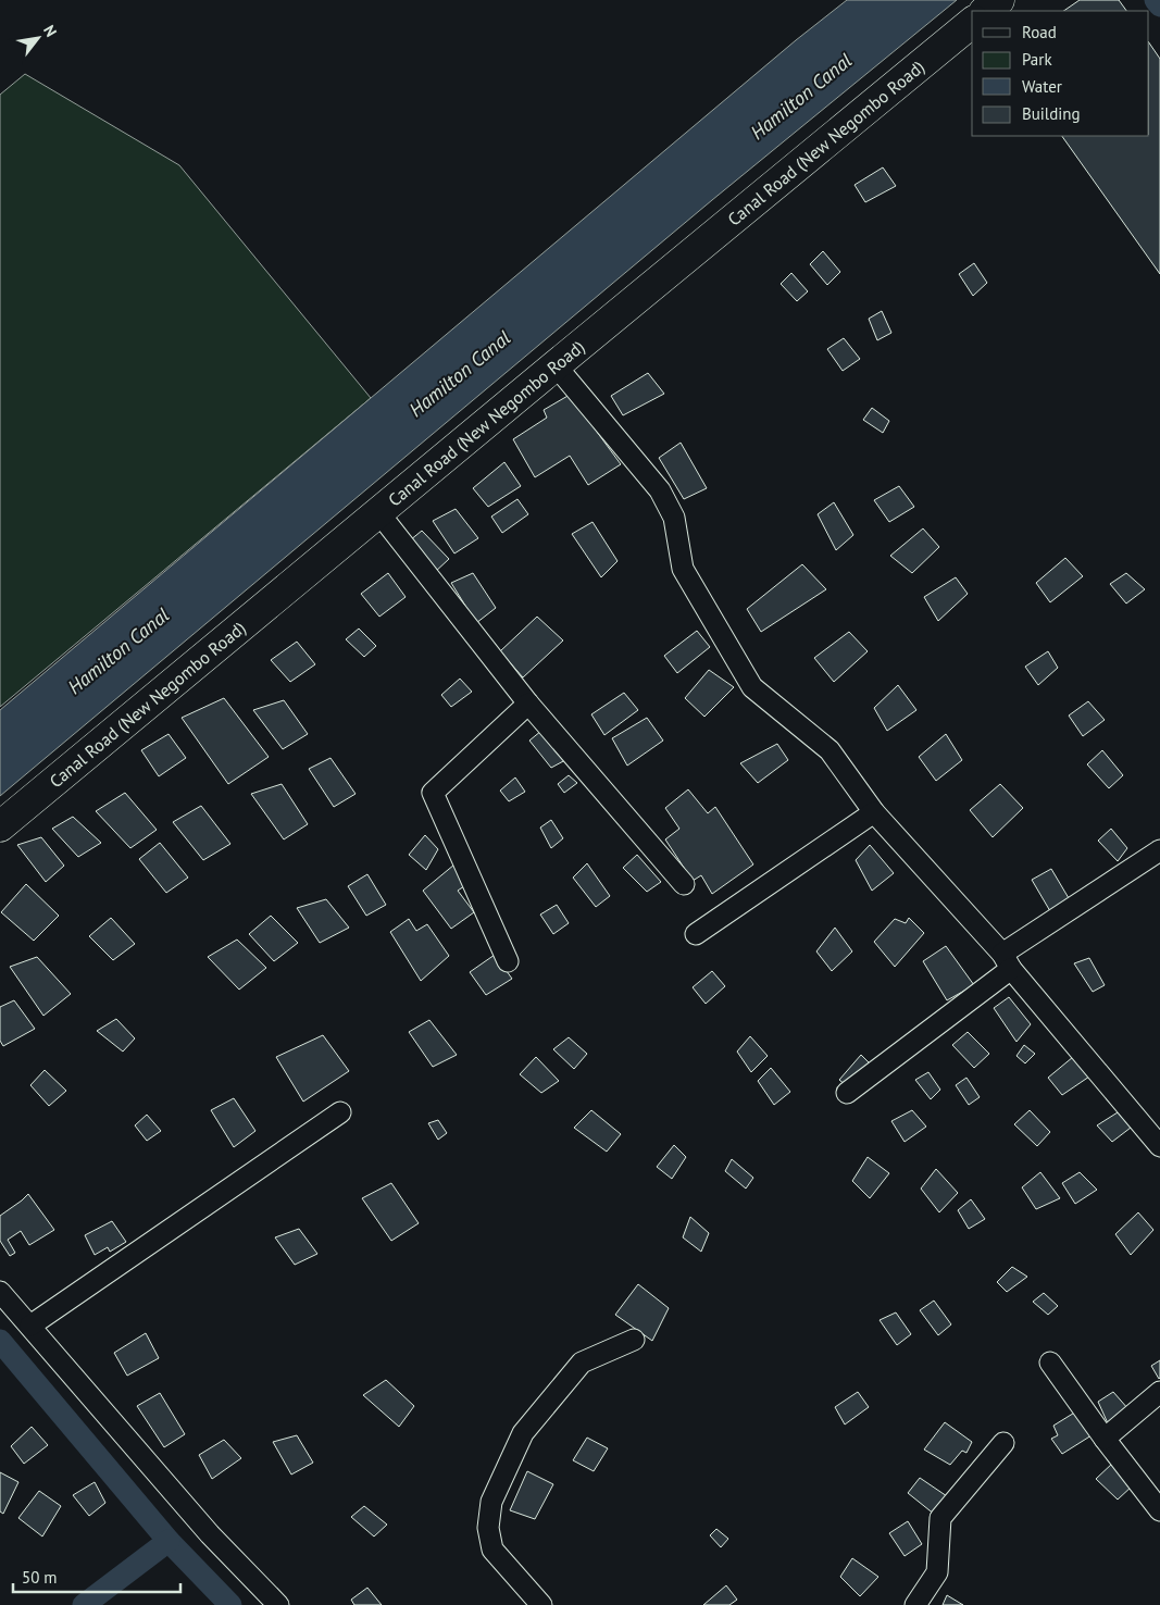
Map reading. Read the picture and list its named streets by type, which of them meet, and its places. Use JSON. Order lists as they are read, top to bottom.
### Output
{
  "streets": {
    "main road": ["Canal Road (New Negombo Road)"]
  },
  "water": ["Hamilton Canal"],
  "legend": [
    "Road",
    "Park",
    "Water",
    "Building"
  ],
  "scale_bar": "50 m",
  "north": "top right"
}
